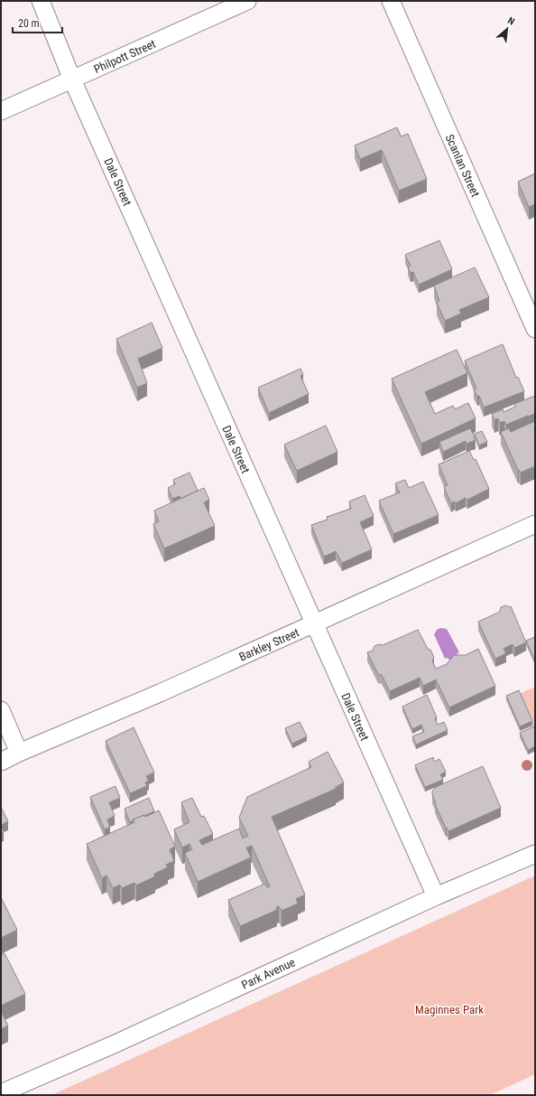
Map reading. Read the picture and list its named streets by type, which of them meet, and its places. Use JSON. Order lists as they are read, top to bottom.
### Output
{
  "streets": {
    "street": [
      "Philpott Street",
      "Scanlan Street",
      "Dale Street",
      "Barkley Street",
      "Park Avenue"
    ]
  },
  "crossings": [
    ["Philpott Street", "Dale Street"],
    ["Dale Street", "Barkley Street"],
    ["Dale Street", "Park Avenue"]
  ],
  "parks": ["Maginnes Park"],
  "scale_bar": "20 m",
  "north": "top right"
}
